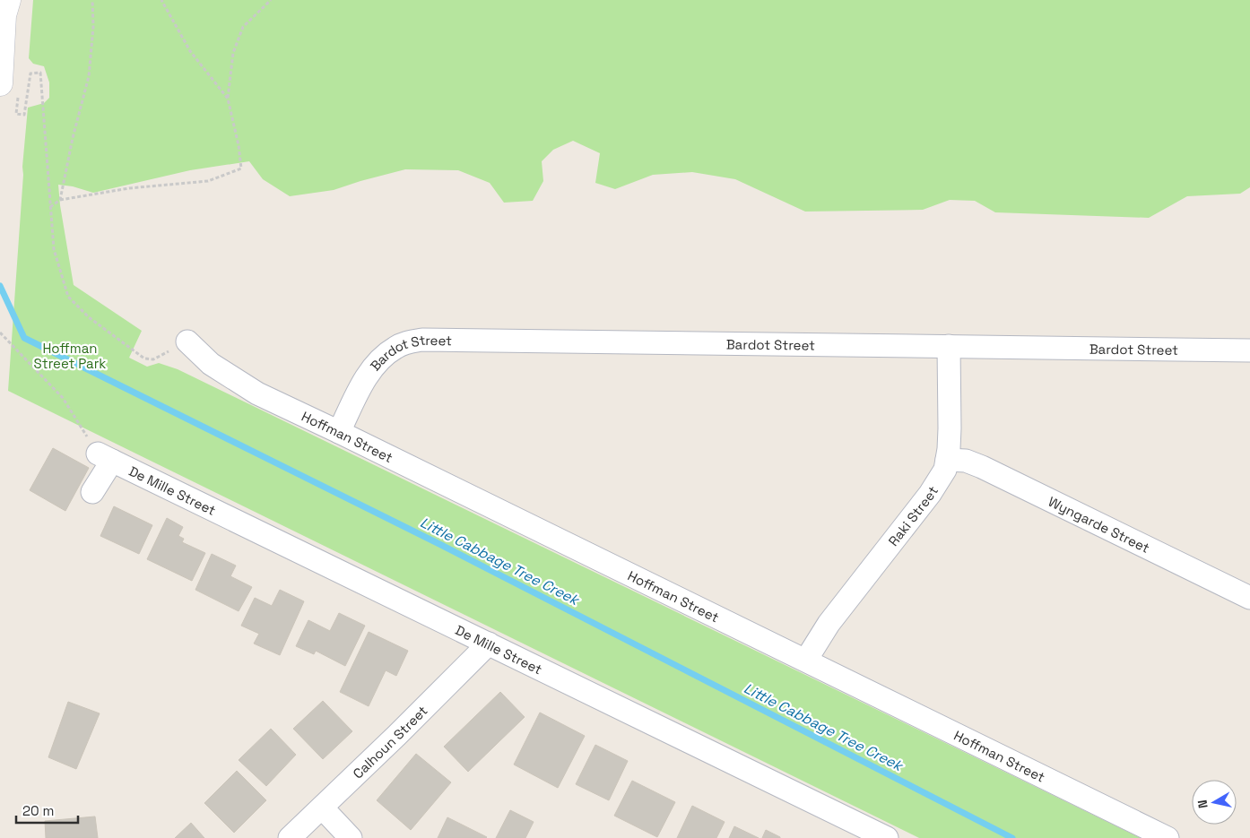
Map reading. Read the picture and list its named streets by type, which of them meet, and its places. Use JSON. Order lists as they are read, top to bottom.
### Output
{
  "streets": {
    "street": [
      "Bardot Street",
      "Hoffman Street",
      "De Mille Street",
      "Raki Street",
      "Wyngarde Street",
      "Calhoun Street"
    ]
  },
  "crossings": [
    ["Bardot Street", "Hoffman Street"],
    ["Bardot Street", "Raki Street"],
    ["Hoffman Street", "Raki Street"],
    ["De Mille Street", "Calhoun Street"],
    ["Raki Street", "Wyngarde Street"]
  ],
  "water": ["Little Cabbage Tree Creek"],
  "parks": ["Hoffman Street Park"],
  "scale_bar": "20 m",
  "north": "left"
}
